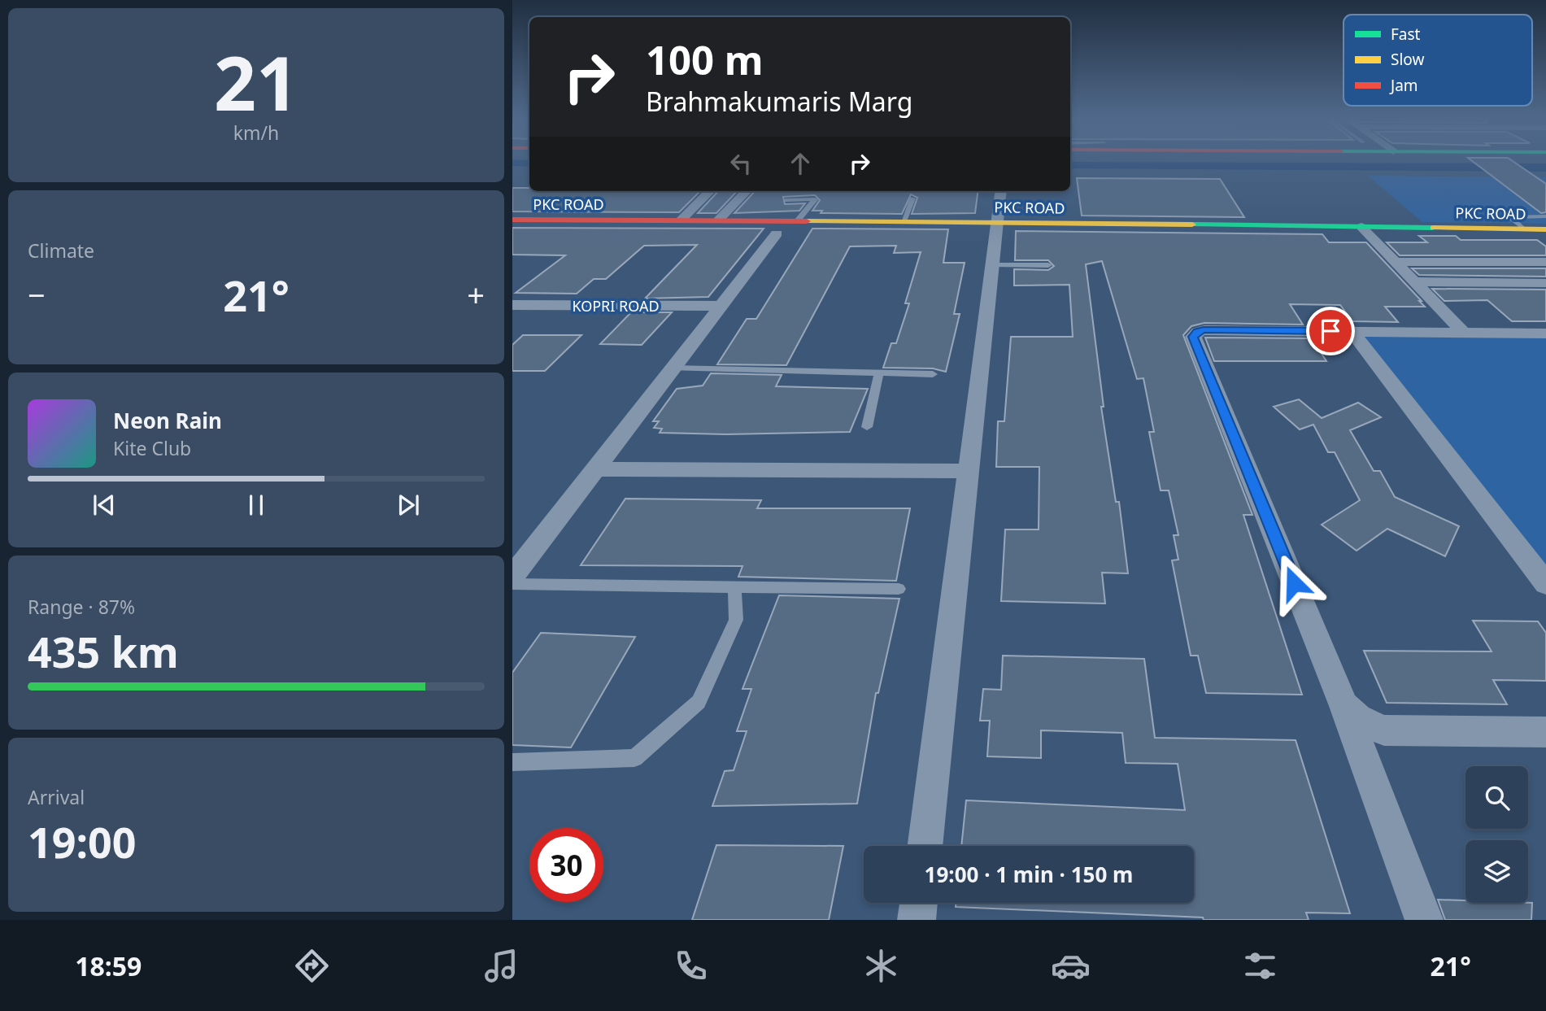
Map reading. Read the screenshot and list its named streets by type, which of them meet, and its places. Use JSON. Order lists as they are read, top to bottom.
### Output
{
  "streets": {
    "main road": ["PKC ROAD"],
    "street": ["KOPRI ROAD"]
  },
  "legend": ["Fast", "Slow", "Jam"],
  "page": {
    "tile": [
      ["21", "km/h"],
      "Climate",
      ["Range · 87%", "435 km"],
      ["Arrival", "19:00"]
    ],
    "turn": ["100 m", "Brahmakumaris Marg"],
    "heat": ["−", "21°", "+"],
    "song": ["Neon Rain", "Kite Club"],
    "limit": "30",
    "trip": "19:00 · 1 min · 150 m",
    "tabs": ["18:59", "21°"]
  }
}
